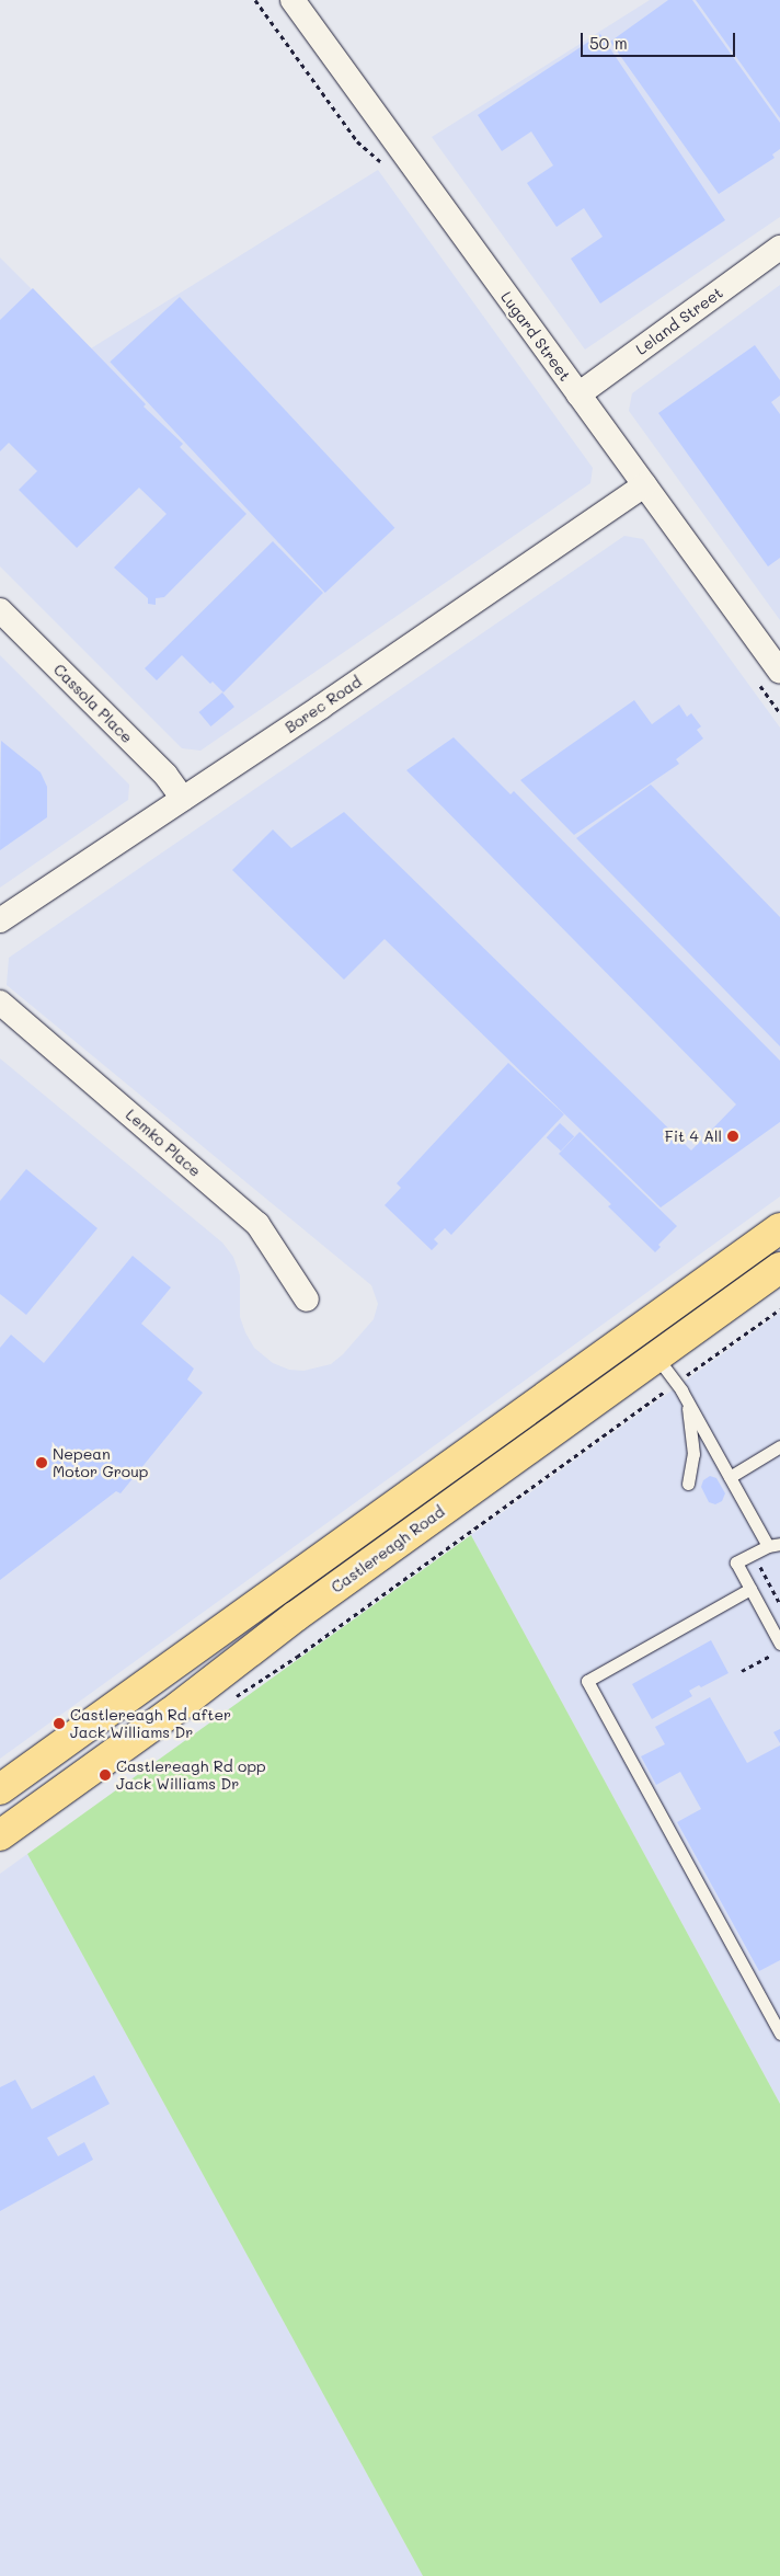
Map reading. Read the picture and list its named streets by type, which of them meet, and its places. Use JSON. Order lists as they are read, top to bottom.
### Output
{
  "streets": {
    "main road": ["Castlereagh Road"],
    "street": [
      "Leland Street",
      "Lugard Street",
      "Cassola Place",
      "Borec Road",
      "Lemko Place"
    ]
  },
  "crossings": [
    ["Leland Street", "Lugard Street"],
    ["Lugard Street", "Borec Road"],
    ["Cassola Place", "Borec Road"]
  ],
  "places": [
    "Fit 4 All",
    "Nepean Motor Group",
    "Castlereagh Rd after Jack Williams Dr",
    "Castlereagh Rd opp Jack Williams Dr"
  ],
  "scale_bar": "50 m"
}
